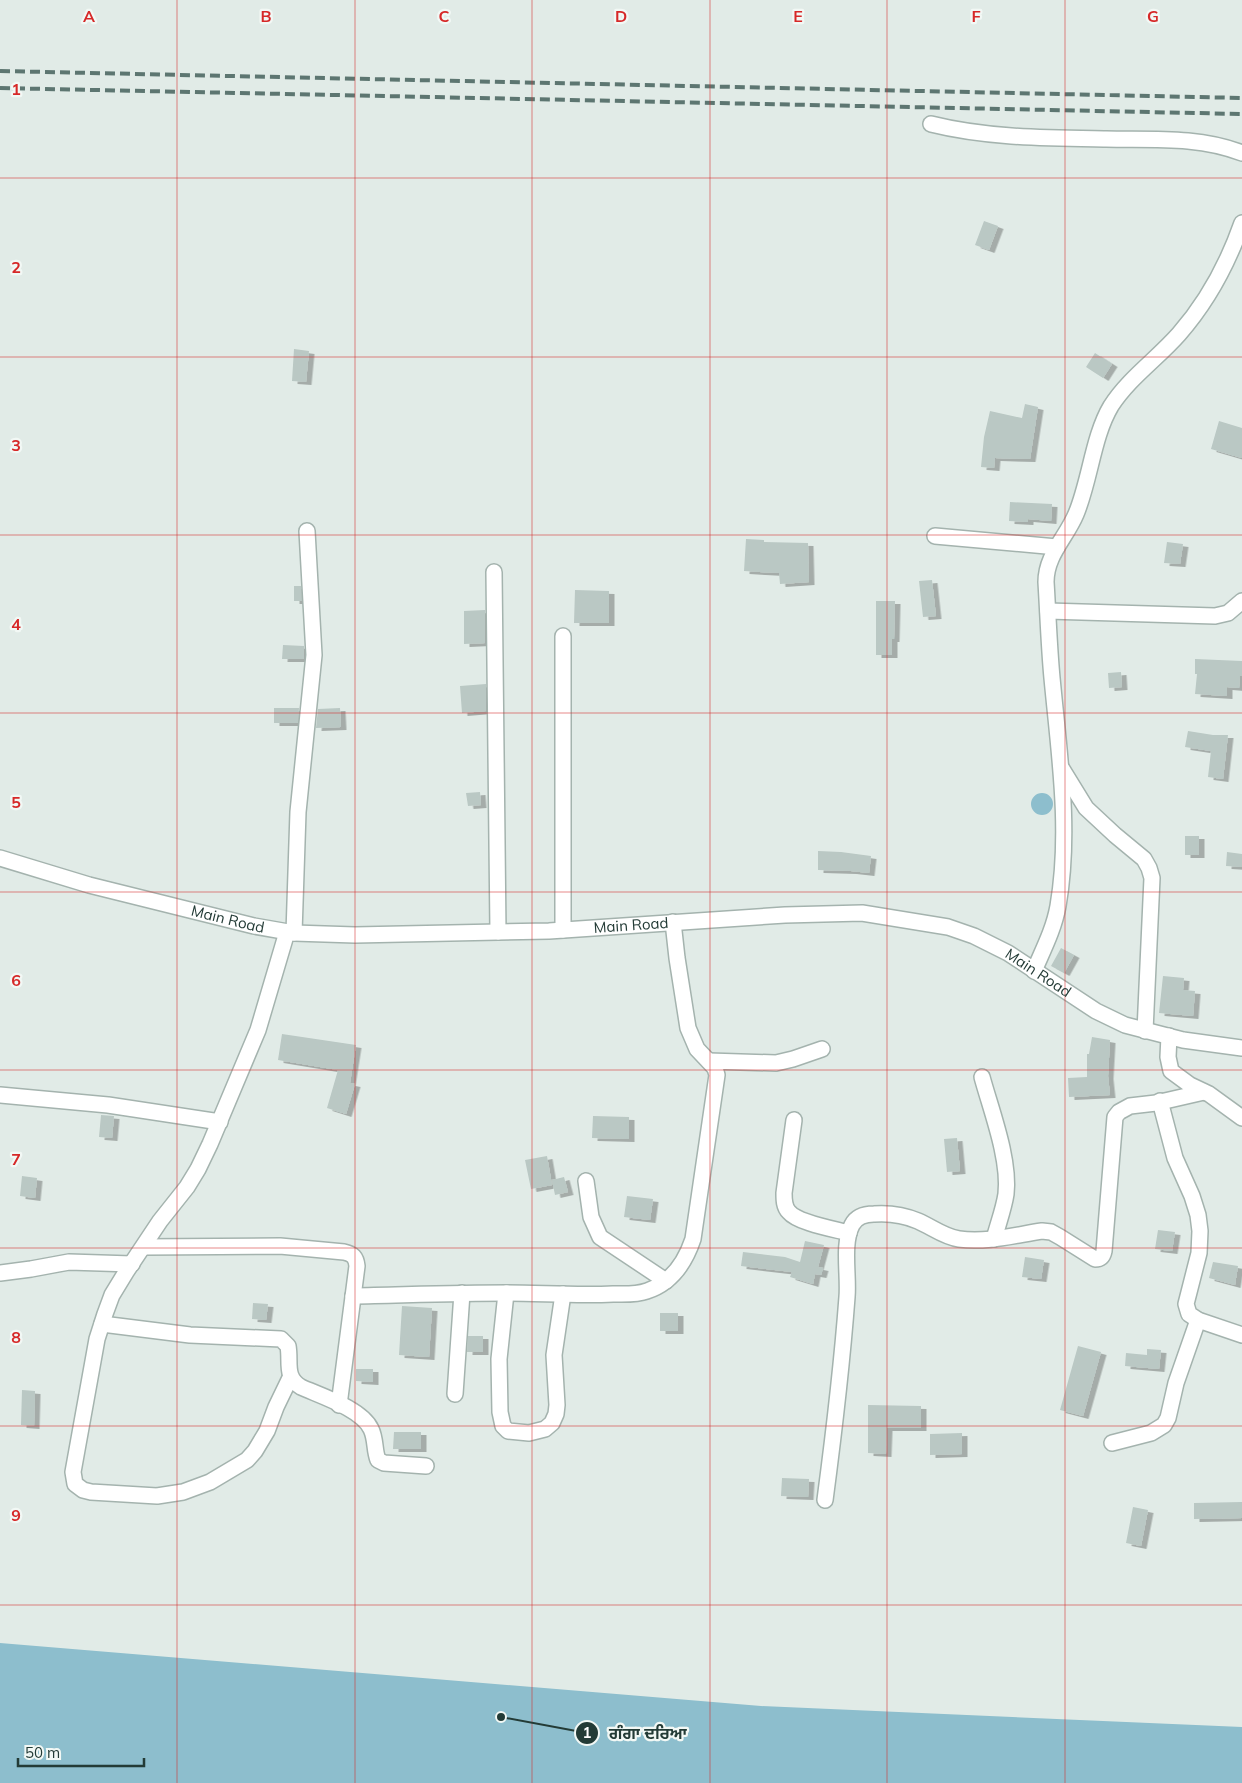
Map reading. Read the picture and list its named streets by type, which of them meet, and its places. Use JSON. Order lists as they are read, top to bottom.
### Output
{
  "streets": {
    "street": ["Main Road"]
  },
  "places": ["ਗੰਗਾ ਦਰਿਆ"],
  "scale_bar": "50 m",
  "grid": {
    "columns": [
      "A",
      "B",
      "C",
      "D",
      "E",
      "F",
      "G"
    ],
    "rows": [
      "1",
      "2",
      "3",
      "4",
      "5",
      "6",
      "7",
      "8",
      "9"
    ]
  }
}
